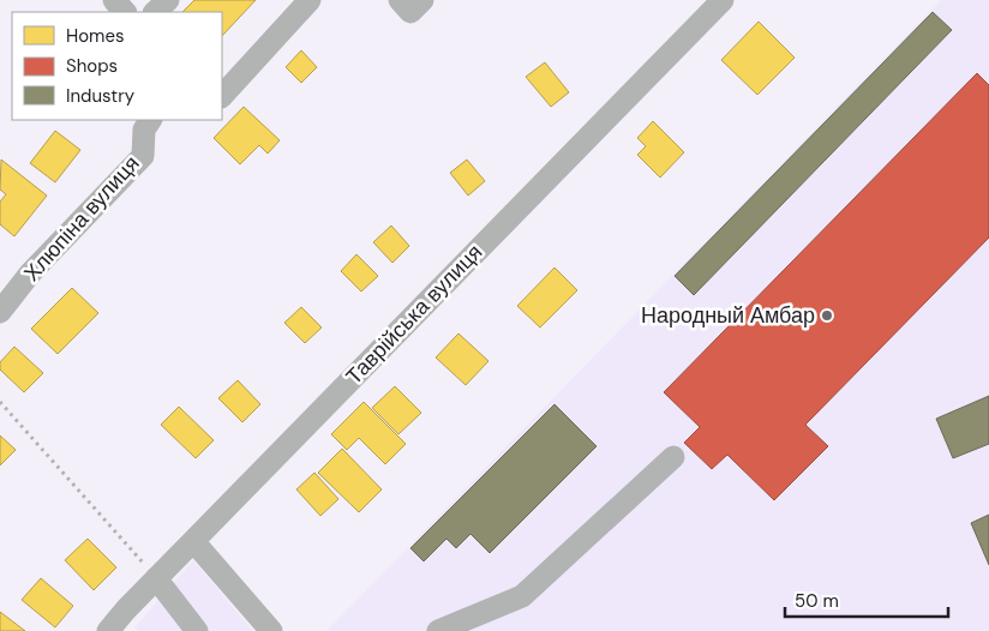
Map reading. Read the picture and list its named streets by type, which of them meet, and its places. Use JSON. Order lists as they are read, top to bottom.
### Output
{
  "streets": {
    "street": ["Хлюпіна вулиця", "Таврійська вулиця"]
  },
  "places": ["Народный Амбар"],
  "legend": ["Homes", "Shops", "Industry"],
  "scale_bar": "50 m"
}
